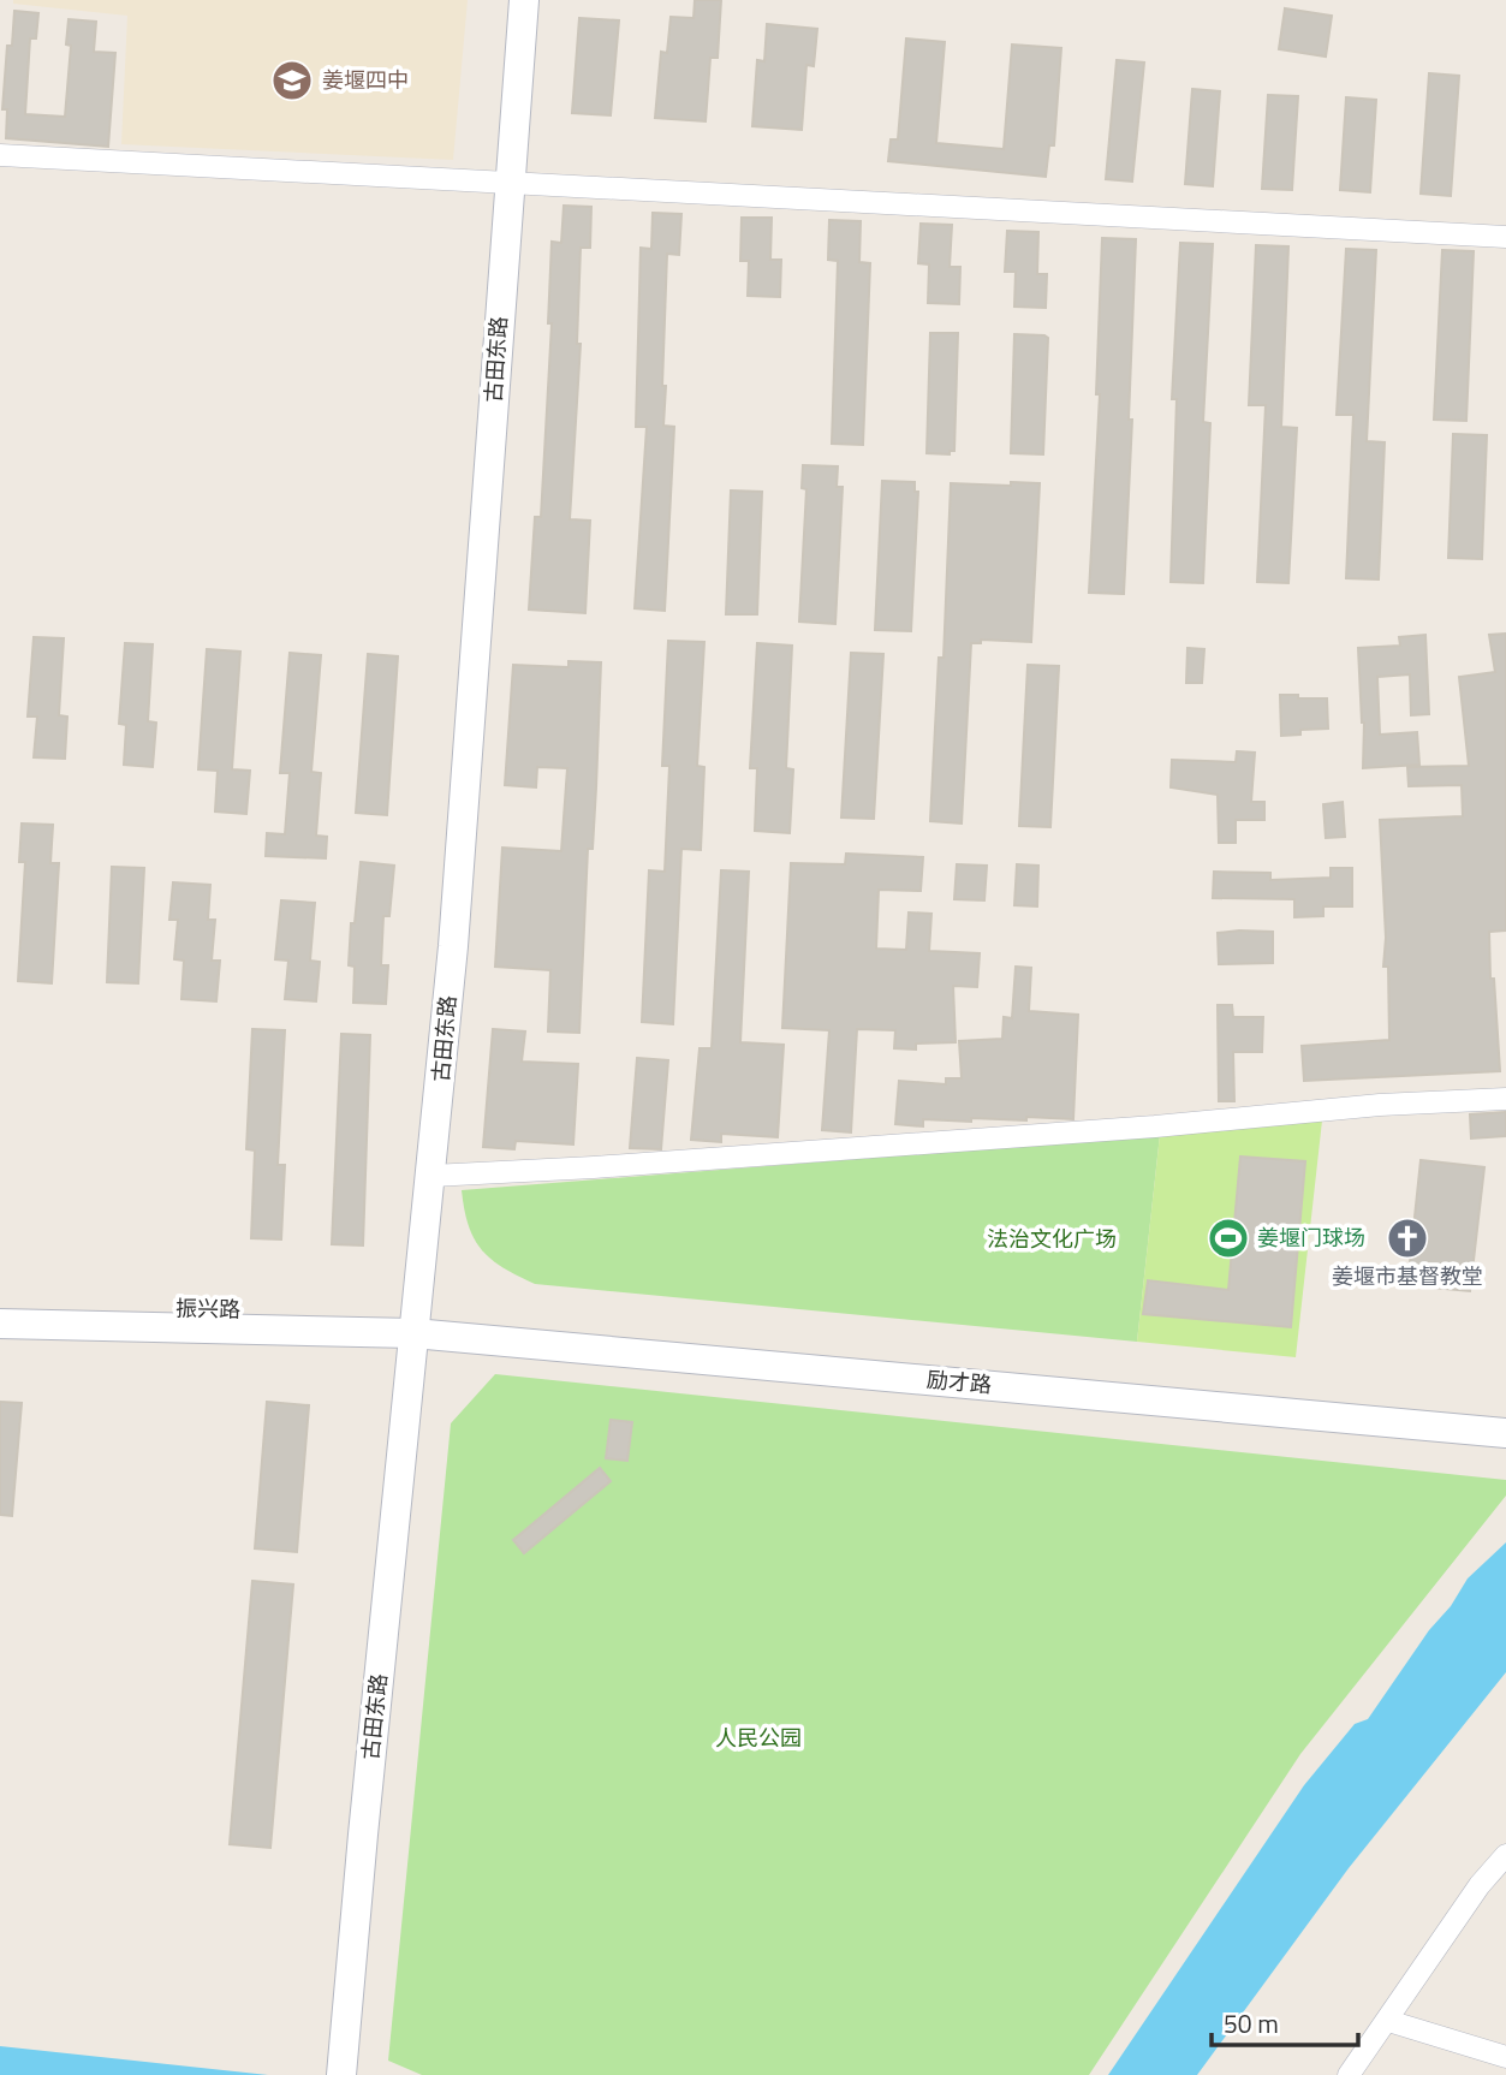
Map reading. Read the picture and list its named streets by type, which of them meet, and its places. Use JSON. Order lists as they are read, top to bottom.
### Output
{
  "streets": {
    "street": ["古田东路", "振兴路", "励才路"]
  },
  "crossings": [
    ["古田东路", "振兴路"],
    ["古田东路", "励才路"],
    ["振兴路", "励才路"]
  ],
  "parks": ["法治文化广场", "人民公园"],
  "places": {
    "school or university": ["姜堰四中"],
    "sports": ["姜堰门球场"],
    "church": ["姜堰市基督教堂"]
  },
  "scale_bar": "50 m"
}
